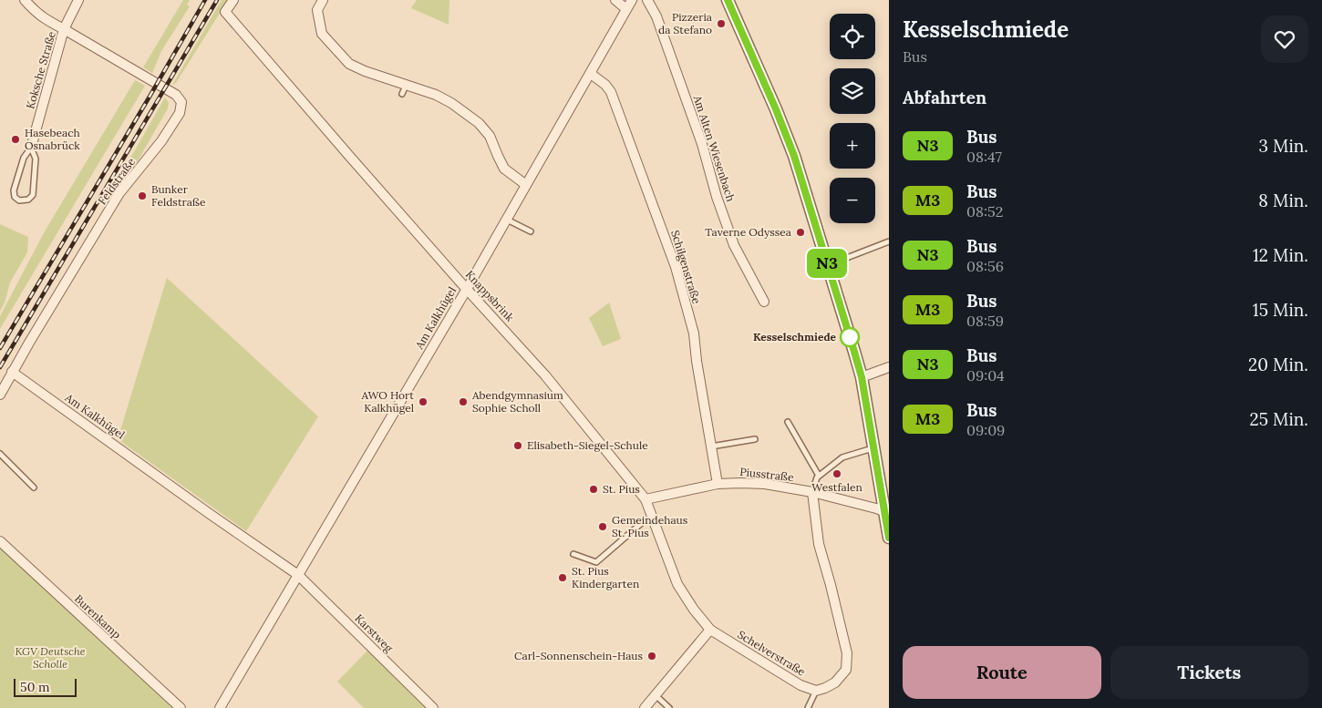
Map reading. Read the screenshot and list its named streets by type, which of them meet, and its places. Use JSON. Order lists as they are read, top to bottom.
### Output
{
  "streets": {
    "street": [
      "Koksche Straße",
      "Am Alten Wiesenbach",
      "Feldstraße",
      "Schilgenstraße",
      "Knappsbrink",
      "Am Kalkhügel",
      "Piusstraße",
      "Burenkamp",
      "Karstweg",
      "Schelverstraße"
    ]
  },
  "crossings": [
    ["Koksche Straße", "Feldstraße"],
    ["Feldstraße", "Am Kalkhügel"],
    ["Schilgenstraße", "Am Kalkhügel"],
    ["Schilgenstraße", "Piusstraße"],
    ["Knappsbrink", "Am Kalkhügel"],
    ["Knappsbrink", "Piusstraße"],
    ["Knappsbrink", "Schelverstraße"],
    ["Am Kalkhügel", "Karstweg"]
  ],
  "parks": ["KGV Deutsche Scholle"],
  "places": [
    "Pizzeria da Stefano",
    "Hasebeach Osnabrück",
    "Bunker Feldstraße",
    "Taverne Odyssea",
    "Kesselschmiede",
    "AWO Hort Kalkhügel",
    "Abendgymnasium Sophie Scholl",
    "Elisabeth-Siegel-Schule",
    "Westfalen",
    "St. Pius",
    "Gemeindehaus St. Pius",
    "St. Pius Kindergarten",
    "Carl-Sonnenschein-Haus"
  ],
  "lines": ["bus line N3"],
  "scale_bar": "50 m",
  "page": {
    "on_map": "N3",
    "heading": [
      ["Kesselschmiede", "Bus"],
      "Abfahrten"
    ],
    "map_buttons": ["+", "−"],
    "list": [
      {
        "mark": "N3",
        "name": "Bus",
        "note": "08:47",
        "value": "3 Min."
      },
      {
        "mark": "M3",
        "name": "Bus",
        "note": "08:52",
        "value": "8 Min."
      },
      {
        "mark": "N3",
        "name": "Bus",
        "note": "08:56",
        "value": "12 Min."
      },
      {
        "mark": "M3",
        "name": "Bus",
        "note": "08:59",
        "value": "15 Min."
      },
      {
        "mark": "N3",
        "name": "Bus",
        "note": "09:04",
        "value": "20 Min."
      },
      {
        "mark": "M3",
        "name": "Bus",
        "note": "09:09",
        "value": "25 Min."
      }
    ],
    "buttons": ["Route", "Tickets"],
    "scale": "50 m"
  }
}
